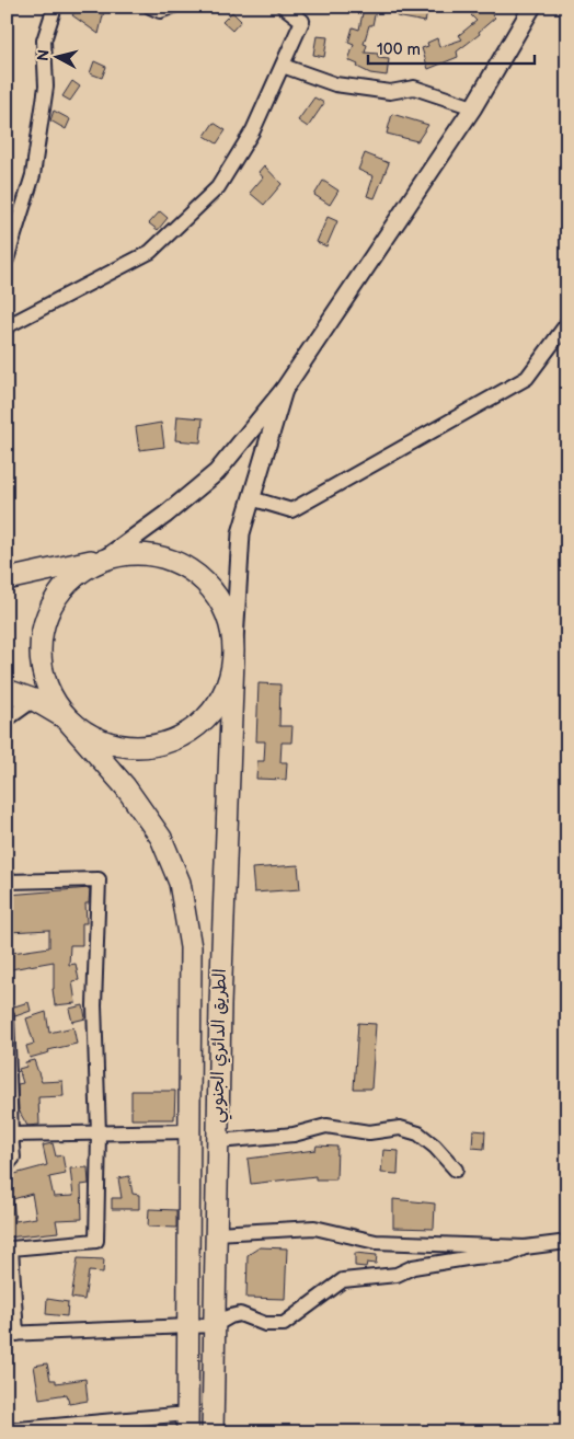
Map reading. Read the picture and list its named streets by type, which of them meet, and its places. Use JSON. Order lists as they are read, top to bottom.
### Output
{
  "streets": {
    "main road": ["الطريق الدائري الجنوبي"]
  },
  "scale_bar": "100 m",
  "north": "left"
}
